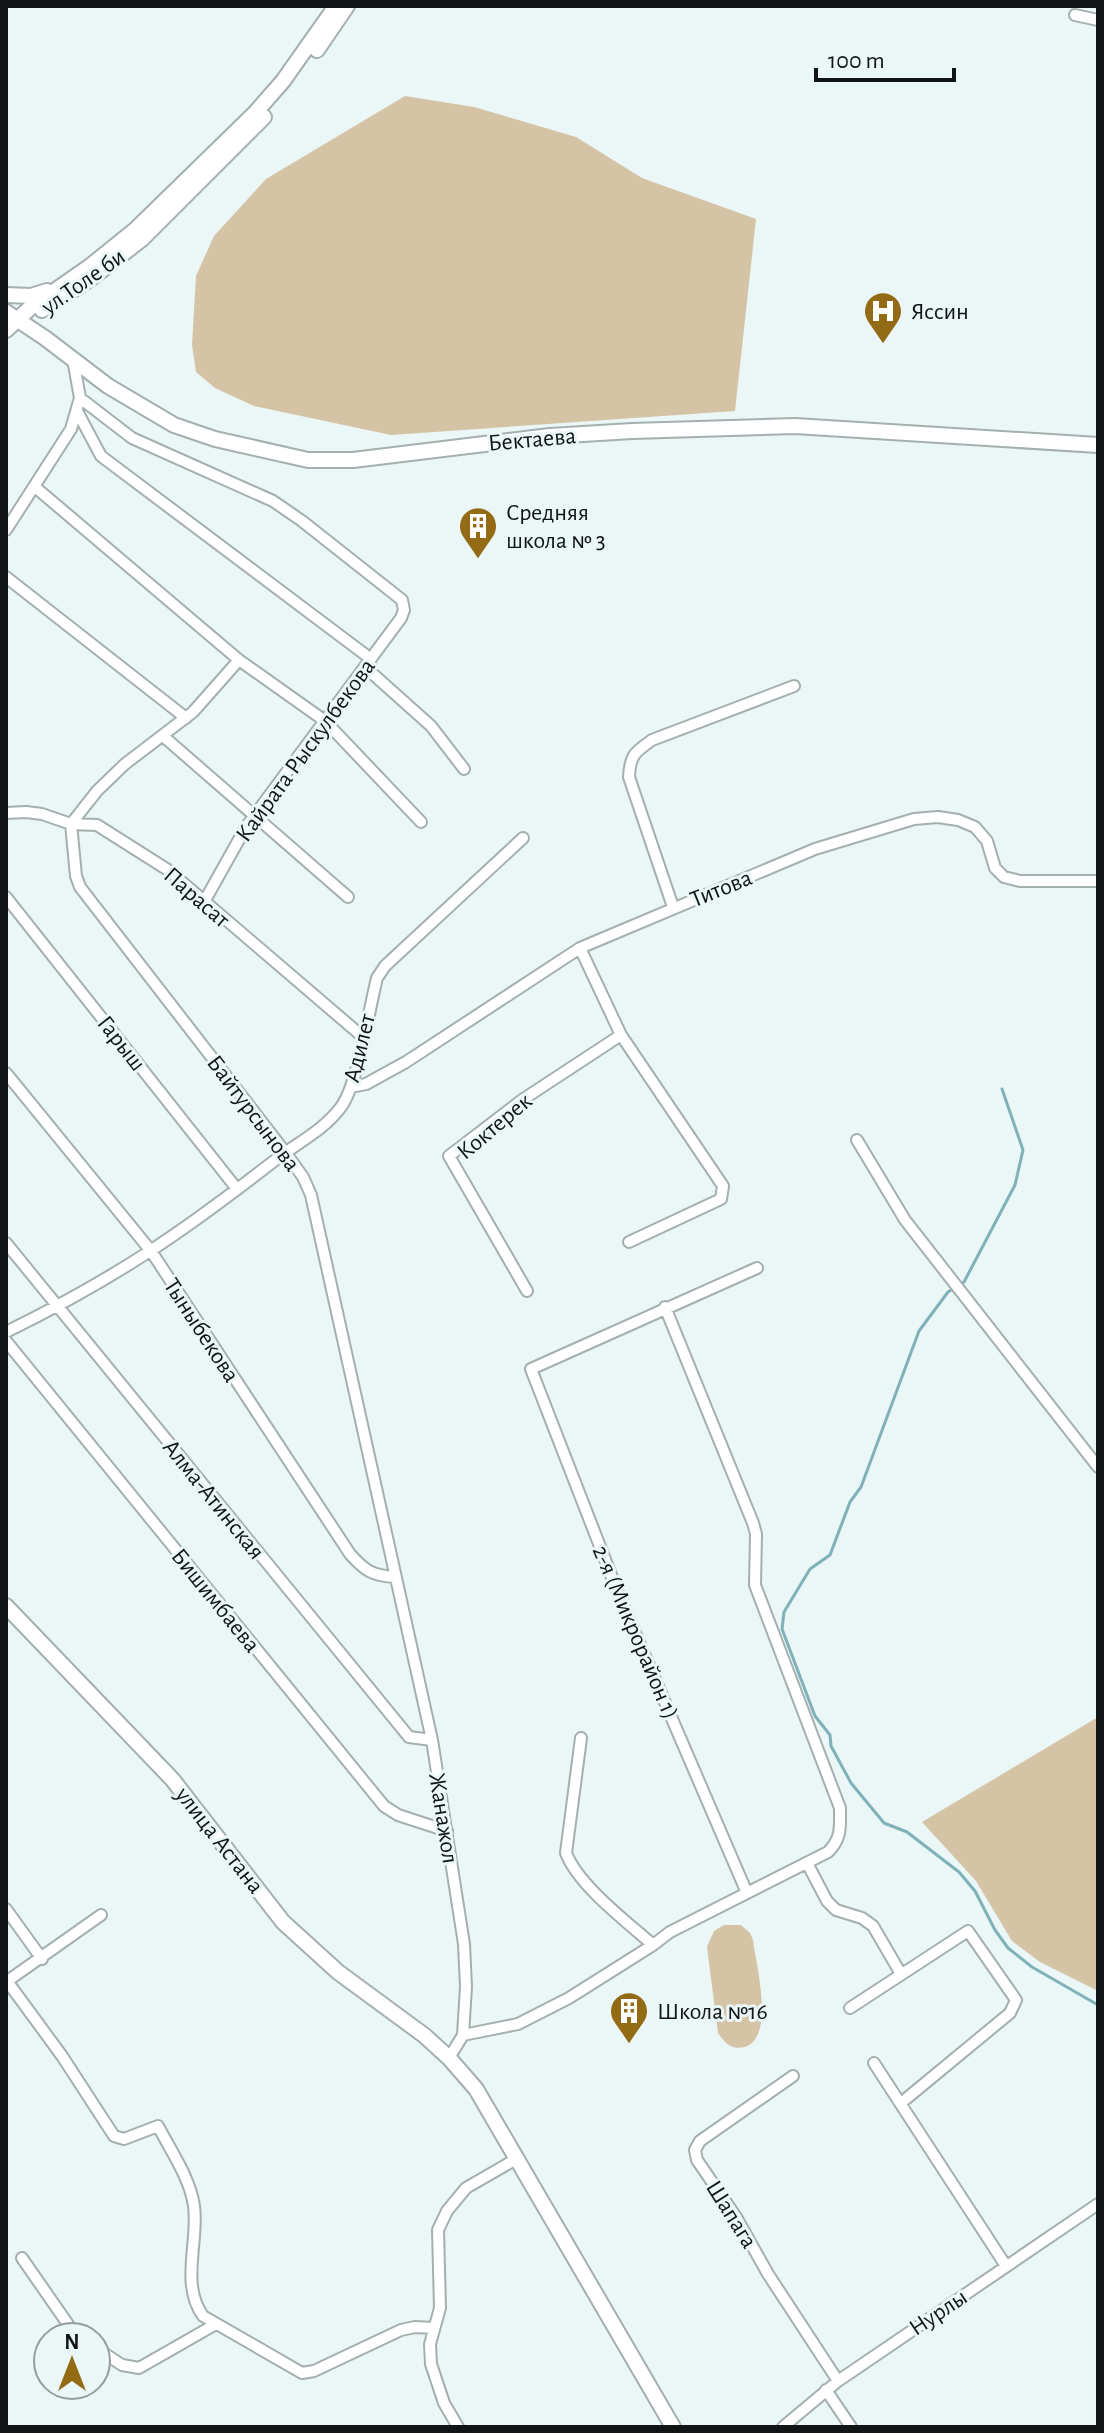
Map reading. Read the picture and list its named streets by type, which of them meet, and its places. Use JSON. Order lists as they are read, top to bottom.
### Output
{
  "streets": {
    "main road": ["ул.Толе би", "Бектаева", "улица Астана"],
    "street": [
      "Кайрата Рыскулбекова",
      "Титова",
      "Парасат",
      "Гарыш",
      "Адилет",
      "Байтурсынова",
      "Коктерек",
      "Тыныбекова",
      "Алма-Атинская",
      "Бишимбаева",
      "2-я (Микрорайон 1)",
      "Жанажол",
      "Шапага",
      "Нурлы"
    ]
  },
  "crossings": [
    ["ул.Толе би", "Бектаева"],
    ["Кайрата Рыскулбекова", "Парасат"],
    ["Титова", "Адилет"],
    ["Парасат", "Адилет"],
    ["Парасат", "Байтурсынова"],
    ["Гарыш", "Адилет"],
    ["Адилет", "Байтурсынова"],
    ["Адилет", "Тыныбекова"],
    ["Адилет", "Алма-Атинская"],
    ["Байтурсынова", "Тыныбекова"],
    ["Байтурсынова", "Жанажол"],
    ["Тыныбекова", "Жанажол"],
    ["Алма-Атинская", "Жанажол"],
    ["Бишимбаева", "Жанажол"],
    ["Жанажол", "улица Астана"],
    ["Шапага", "Нурлы"]
  ],
  "places": {
    "hospital": ["Яссин"],
    "building": ["Средняя школа № 3", "Школа №16"]
  },
  "scale_bar": "100 m",
  "north": "top"
}
